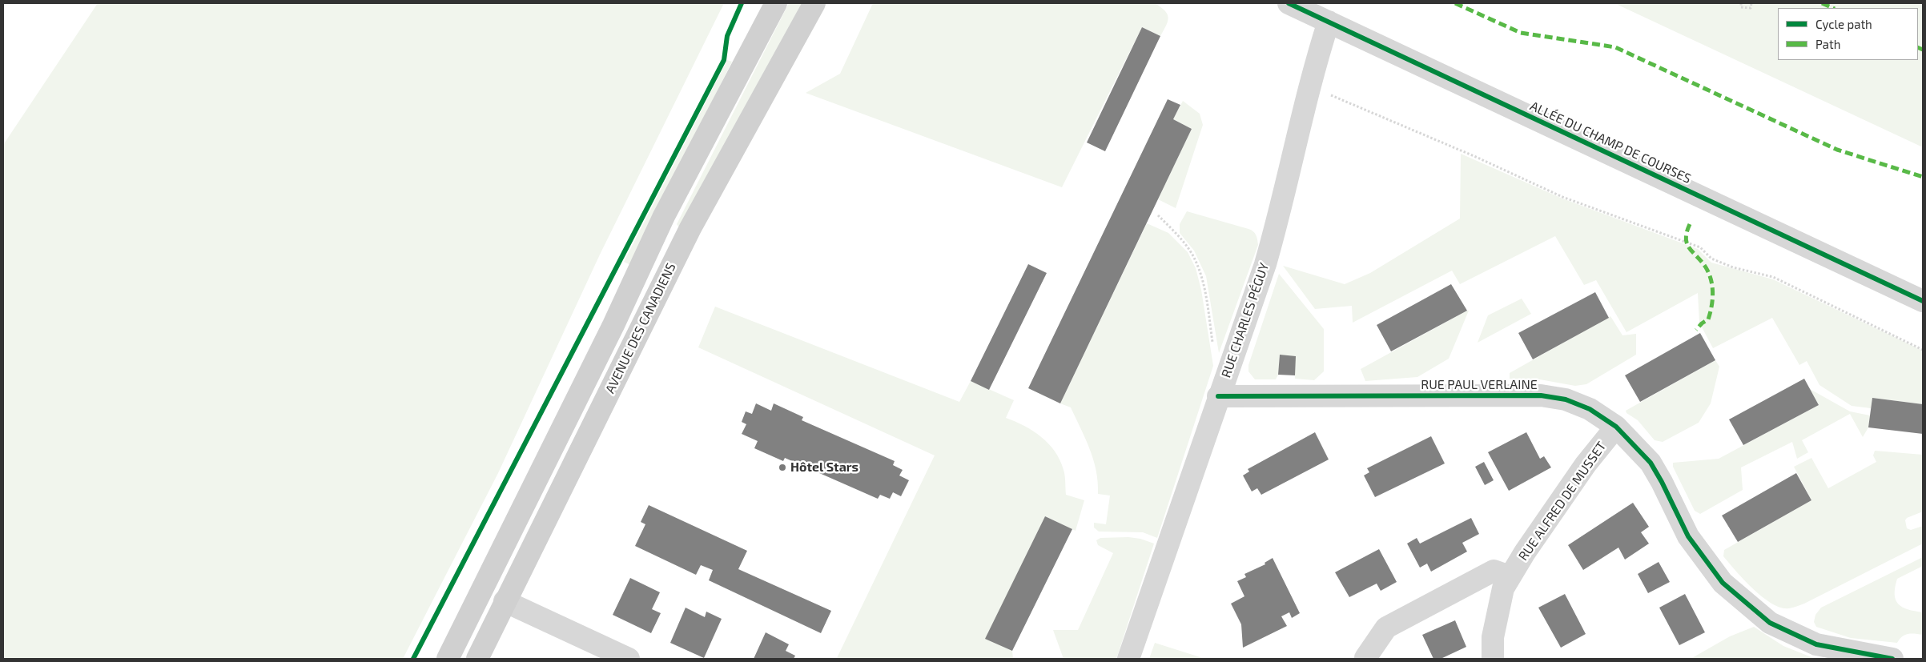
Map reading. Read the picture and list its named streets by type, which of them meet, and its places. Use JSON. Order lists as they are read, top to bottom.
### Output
{
  "streets": {
    "main road": ["AVENUE DES CANADIENS"],
    "street": [
      "ALLÉE DU CHAMP DE COURSES",
      "RUE CHARLES PÉGUY",
      "RUE PAUL VERLAINE",
      "RUE ALFRED DE MUSSET"
    ]
  },
  "crossings": [
    ["ALLÉE DU CHAMP DE COURSES", "RUE CHARLES PÉGUY"],
    ["RUE CHARLES PÉGUY", "RUE PAUL VERLAINE"],
    ["RUE PAUL VERLAINE", "RUE ALFRED DE MUSSET"]
  ],
  "places": ["Hôtel Stars"],
  "legend": ["Cycle path", "Path"]
}
